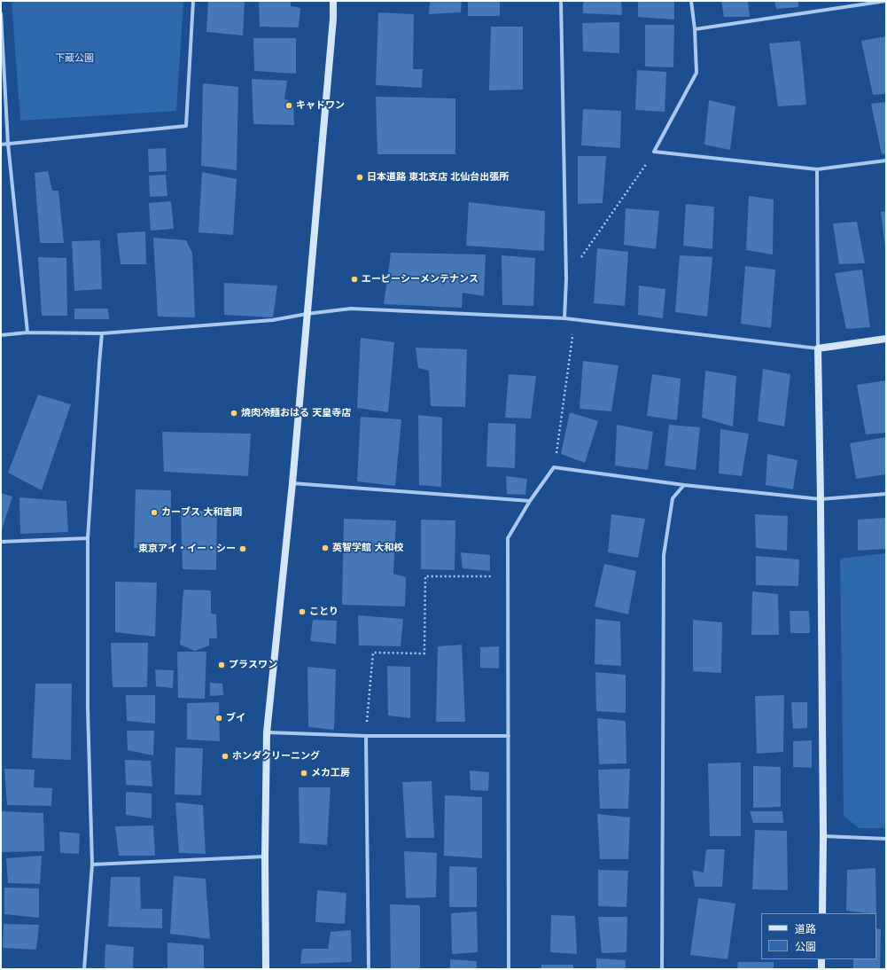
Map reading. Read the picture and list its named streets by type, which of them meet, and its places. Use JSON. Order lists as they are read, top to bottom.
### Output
{
  "parks": ["下蔵公園"],
  "places": [
    "キャドワン",
    "日本道路 東北支店 北仙台出張所",
    "エーピーシーメンテナンス",
    "焼肉冷麺おはる 天皇寺店",
    "カーブス 大和吉岡",
    "英智学館 大和校",
    "東京アイ・イー・シー",
    "ことり",
    "プラスワン",
    "ブイ",
    "ホンダクリーニング",
    "メカ工房"
  ],
  "legend": ["道路", "公園"]
}
